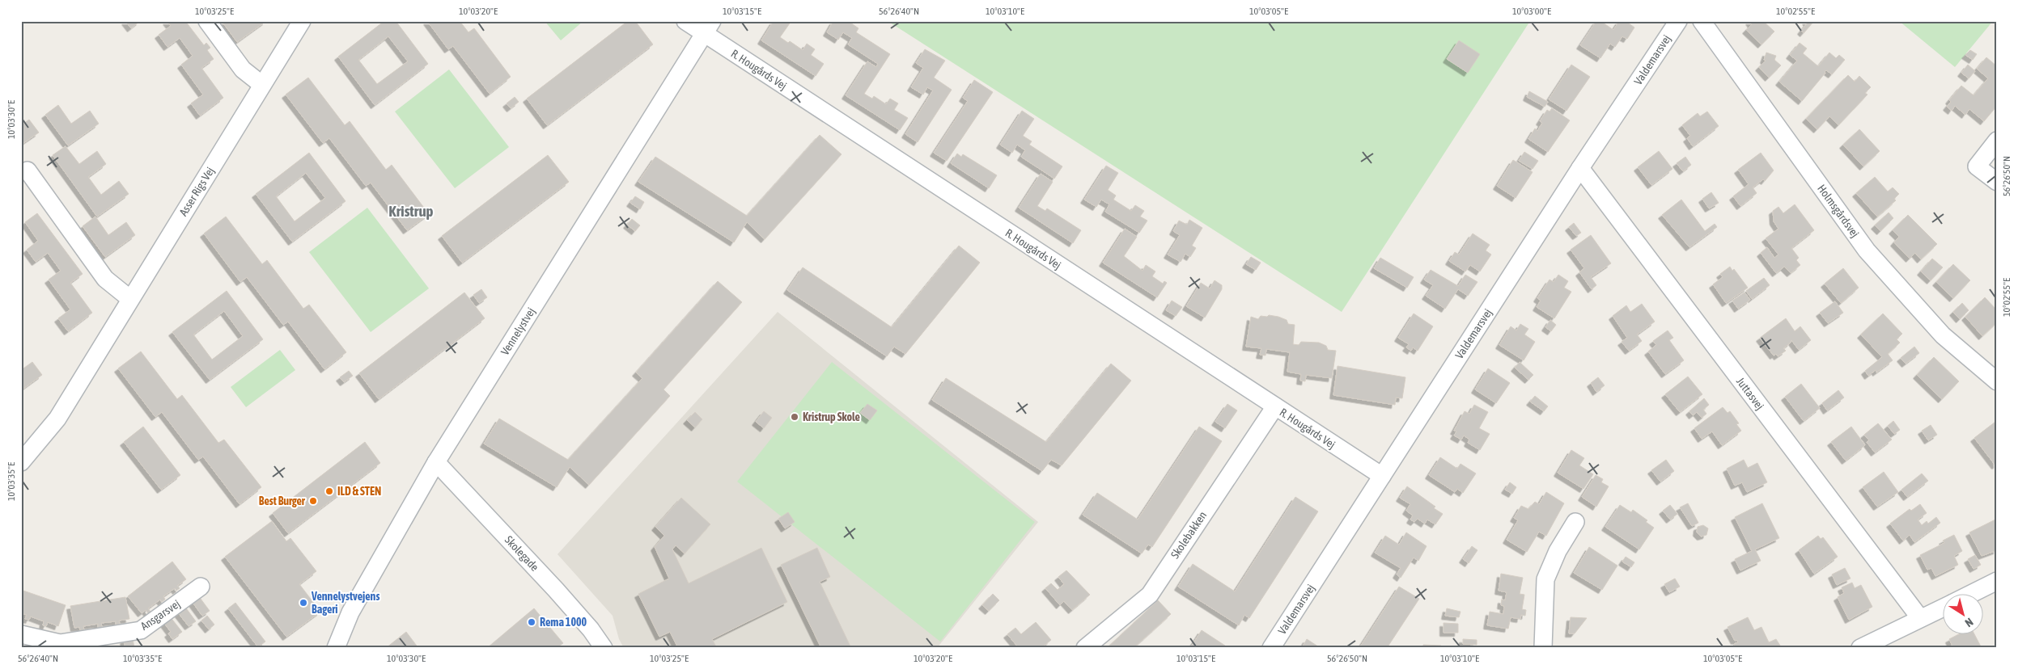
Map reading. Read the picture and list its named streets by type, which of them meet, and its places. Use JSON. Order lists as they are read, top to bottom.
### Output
{
  "streets": {
    "street": [
      "Valdemarsvej",
      "R. Hougårds Vej",
      "Asser Rigs Vej",
      "Holmsgårdsvej",
      "Vennelystvej",
      "Juttasvej",
      "Skolebakken",
      "Skolegade",
      "Ansgarsvej"
    ]
  },
  "crossings": [
    ["Valdemarsvej", "R. Hougårds Vej"],
    ["Valdemarsvej", "Juttasvej"],
    ["R. Hougårds Vej", "Vennelystvej"],
    ["R. Hougårds Vej", "Skolebakken"],
    ["Vennelystvej", "Skolegade"]
  ],
  "districts": ["Kristrup"],
  "places": [
    "Kristrup Skole",
    "ILD & STEN",
    "Best Burger",
    "Vennelystvejens Bageri",
    "Rema 1000"
  ],
  "north": "bottom right",
  "coordinates": [
    "10°03'25\"E",
    "10°03'20\"E",
    "10°03'15\"E",
    "56°26'40\"N",
    "10°03'10\"E",
    "10°03'05\"E",
    "10°03'00\"E",
    "10°02'55\"E",
    "10°03'30\"E",
    "56°26'50\"N",
    "10°03'35\"E"
  ]
}
